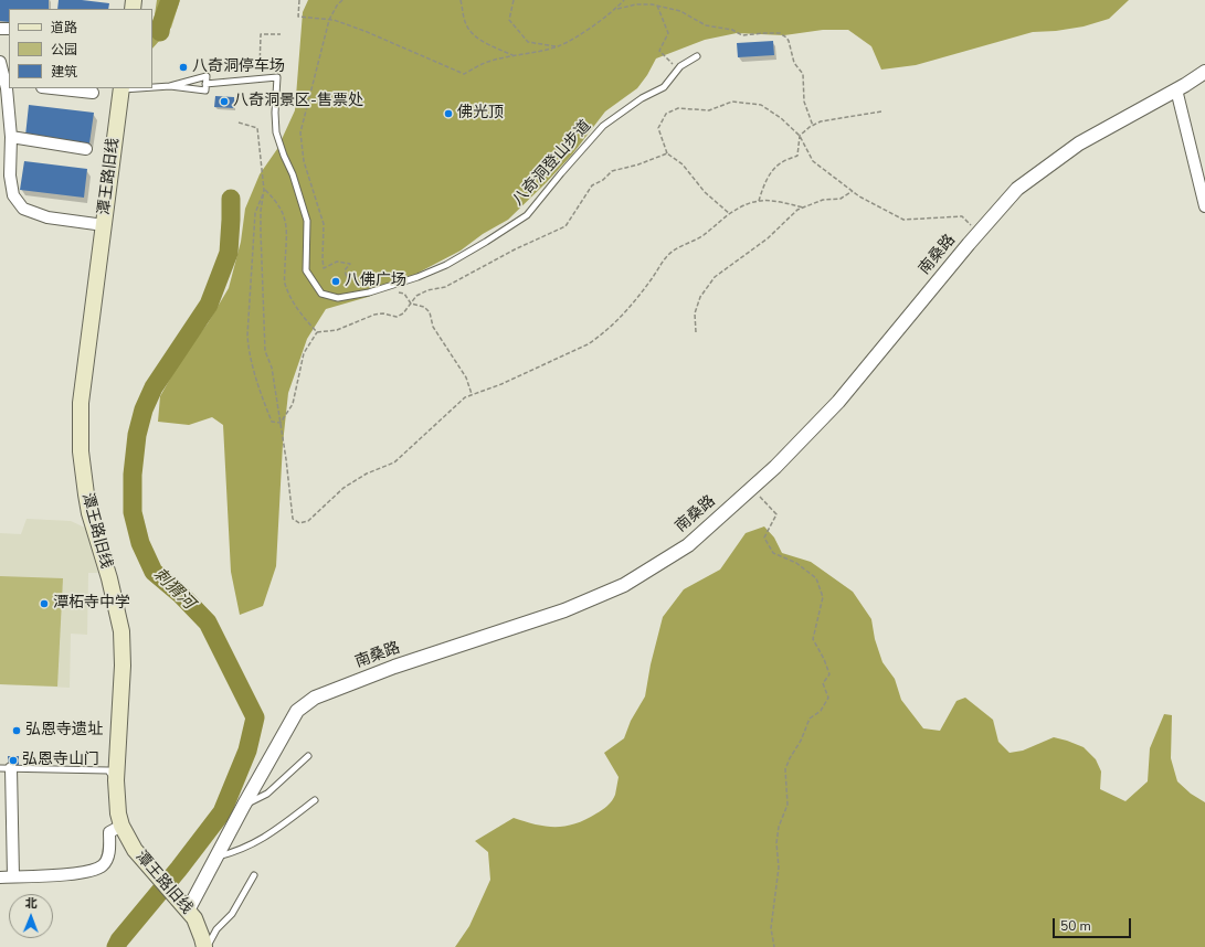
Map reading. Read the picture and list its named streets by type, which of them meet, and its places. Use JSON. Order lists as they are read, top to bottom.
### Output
{
  "streets": {
    "main road": ["潭王路旧线"],
    "street": ["南桑路"],
    "lane": ["八奇洞登山步道"]
  },
  "crossings": [
    ["潭王路旧线", "南桑路"]
  ],
  "water": ["刺猬河"],
  "places": [
    "八奇洞停车场",
    "八奇洞景区-售票处",
    "佛光顶",
    "八佛广场",
    "潭柘寺中学",
    "弘恩寺遗址",
    "弘恩寺山门"
  ],
  "legend": ["道路", "公园", "建筑"],
  "scale_bar": "50 m",
  "north": "top"
}
